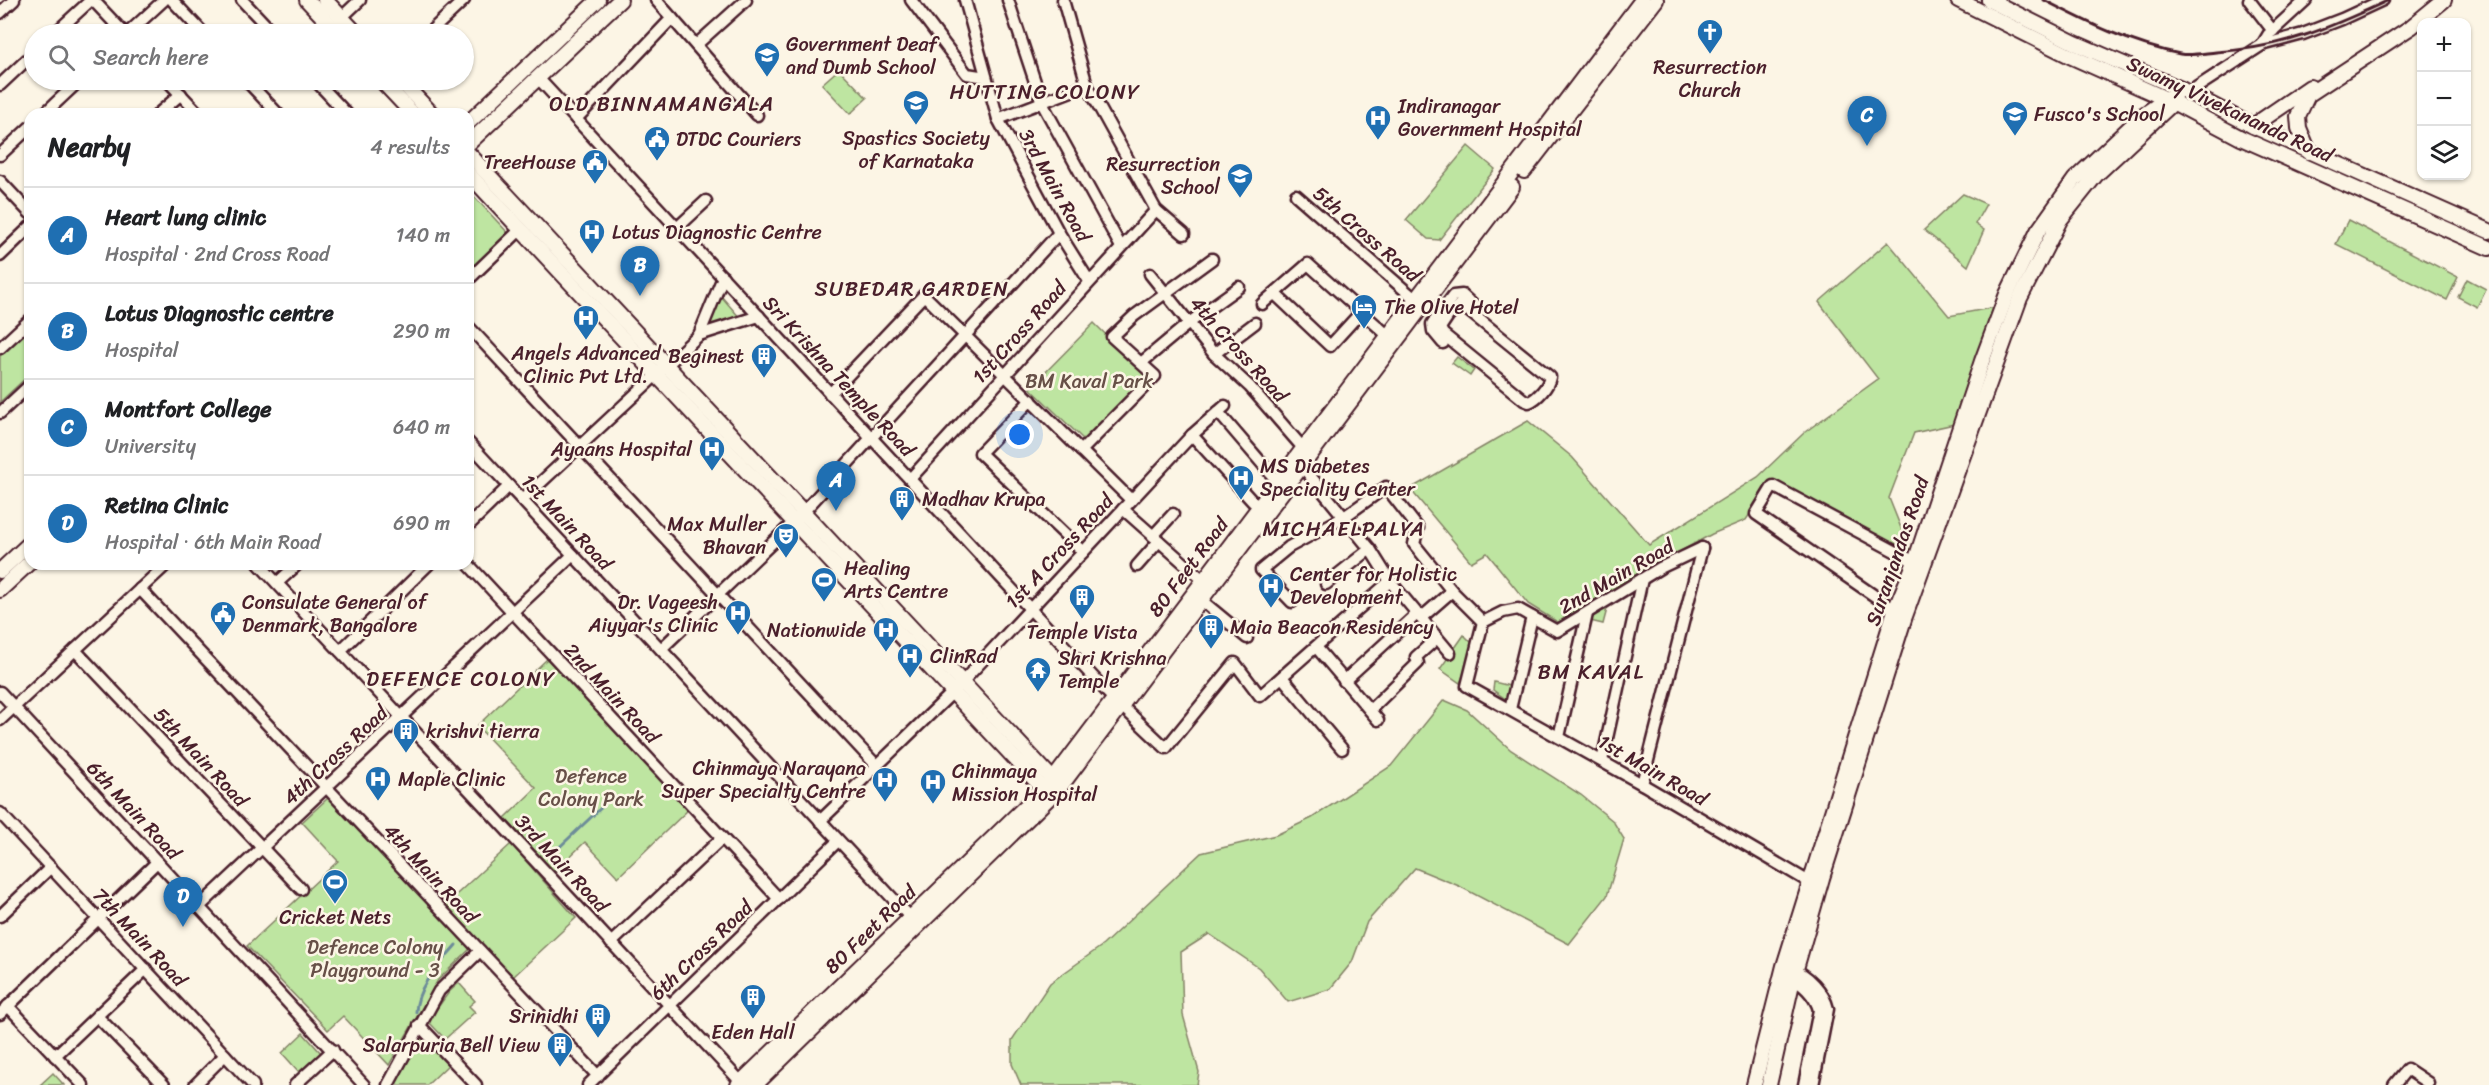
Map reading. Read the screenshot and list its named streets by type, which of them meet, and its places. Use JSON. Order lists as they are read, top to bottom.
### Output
{
  "streets": {
    "main road": ["Swamy Vivekananda Road", "Suranjandas Road", "80 Feet Road"],
    "street": [
      "3rd Main Road",
      "5th Cross Road",
      "1st Cross Road",
      "4th Cross Road",
      "Sri Krishna Temple Road",
      "1st Main Road",
      "1st A Cross Road",
      "2nd Main Road",
      "5th Main Road",
      "6th Main Road",
      "4th Main Road",
      "7th Main Road",
      "6th Cross Road"
    ]
  },
  "crossings": [
    ["Swamy Vivekananda Road", "Suranjandas Road"],
    ["3rd Main Road", "1st Cross Road"],
    ["3rd Main Road", "4th Cross Road"],
    ["3rd Main Road", "80 Feet Road"],
    ["3rd Main Road", "6th Cross Road"],
    ["5th Cross Road", "80 Feet Road"],
    ["1st Cross Road", "Sri Krishna Temple Road"],
    ["4th Cross Road", "1st Main Road"],
    ["4th Cross Road", "80 Feet Road"],
    ["4th Cross Road", "2nd Main Road"],
    ["4th Cross Road", "5th Main Road"],
    ["4th Cross Road", "6th Main Road"],
    ["4th Cross Road", "4th Main Road"],
    ["Sri Krishna Temple Road", "1st A Cross Road"],
    ["Sri Krishna Temple Road", "80 Feet Road"],
    ["1st Main Road", "Suranjandas Road"],
    ["1st Main Road", "80 Feet Road"],
    ["1st Main Road", "2nd Main Road"],
    ["1st Main Road", "6th Cross Road"],
    ["1st A Cross Road", "80 Feet Road"],
    ["2nd Main Road", "6th Cross Road"],
    ["4th Main Road", "6th Cross Road"]
  ],
  "districts": [
    "HUTTING COLONY",
    "OLD BINNAMANGALA",
    "SUBEDAR GARDEN",
    "MICHAELPALYA",
    "BM KAVAL",
    "DEFENCE COLONY"
  ],
  "parks": ["BM Kaval Park", "Defence Colony Park", "Defence Colony Playground - 3"],
  "places": {
    "church": ["Resurrection Church"],
    "school or university": [
      "Government Deaf and Dumb School",
      "Spastics Society of Karnataka",
      "Fusco's School",
      "Resurrection School"
    ],
    "hospital": [
      "Indiranagar Government Hospital",
      "Lotus Diagnostic Centre",
      "Angels Advanced Clinic Pvt Ltd.",
      "Ayaans Hospital",
      "MS Diabetes Speciality Center",
      "Center for Holistic Development",
      "Dr. Vageesh Aiyyar's Clinic",
      "Nationwide",
      "ClinRad",
      "Maple Clinic",
      "Chinmaya Narayana Super Specialty Centre",
      "Chinmaya Mission Hospital"
    ],
    "public building": ["DTDC Couriers", "TreeHouse", "Consulate General of Denmark, Bangalore"],
    "hotel": ["The Olive Hotel"],
    "building": [
      "Beginest",
      "Madhav Krupa",
      "Temple Vista",
      "Maia Beacon Residency",
      "krishvi tierra",
      "Eden Hall",
      "Srinidhi",
      "Salarpuria Bell View"
    ],
    "theatre": ["Max Muller Bhavan"],
    "sports": ["Healing Arts Centre", "Cricket Nets"],
    "temple": ["Shri Krishna Temple"]
  },
  "page": {
    "map_buttons": ["+", "−"],
    "search": "Search here",
    "pins": [
      "C",
      "B",
      "A",
      "D"
    ],
    "heading": ["Nearby", "4 results"],
    "list": [
      {
        "mark": "A",
        "name": "Heart lung clinic",
        "note": "Hospital · 2nd Cross Road",
        "value": "140 m"
      },
      {
        "mark": "B",
        "name": "Lotus Diagnostic centre",
        "note": "Hospital",
        "value": "290 m"
      },
      {
        "mark": "C",
        "name": "Montfort College",
        "note": "University",
        "value": "640 m"
      },
      {
        "mark": "D",
        "name": "Retina Clinic",
        "note": "Hospital · 6th Main Road",
        "value": "690 m"
      }
    ]
  }
}
